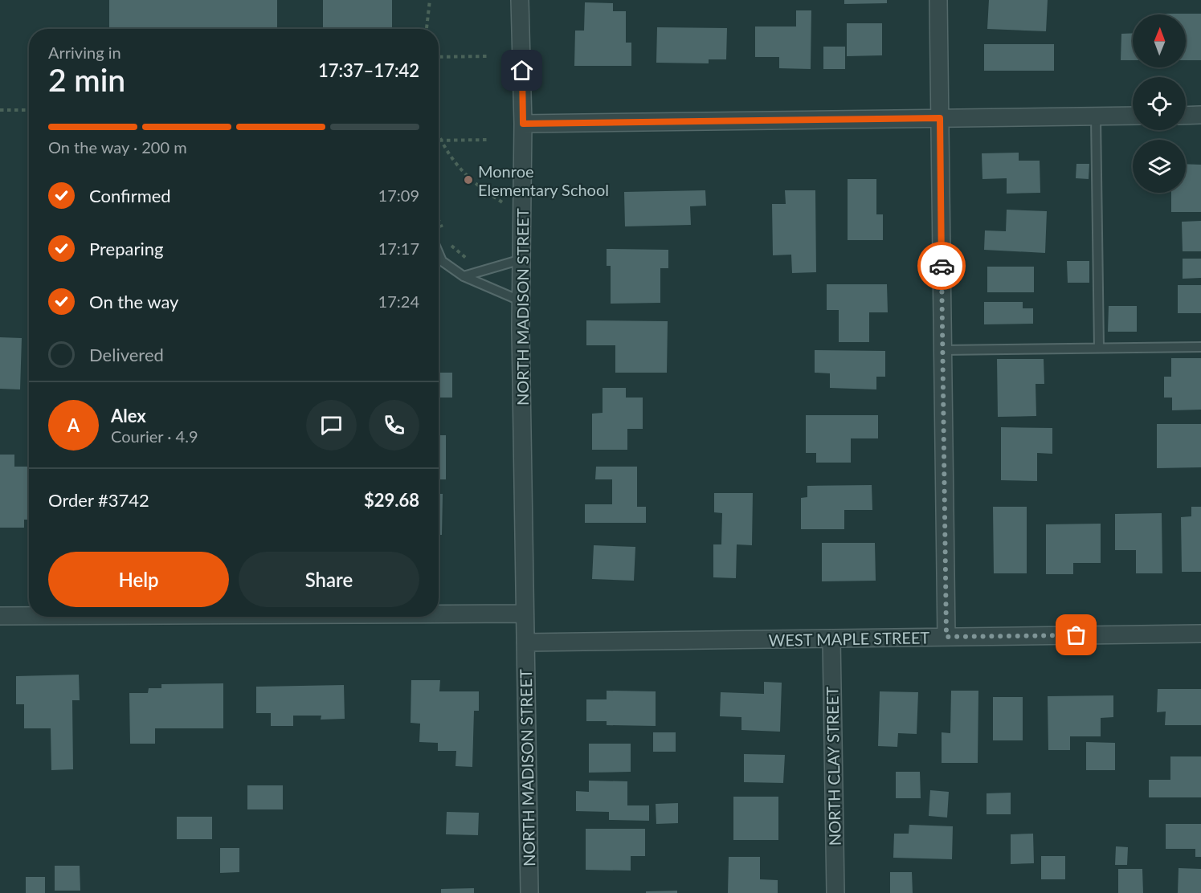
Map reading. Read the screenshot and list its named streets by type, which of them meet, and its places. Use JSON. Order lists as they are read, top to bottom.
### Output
{
  "streets": {
    "street": ["NORTH MADISON STREET", "WEST MAPLE STREET", "NORTH CLAY STREET"]
  },
  "crossings": [
    ["NORTH MADISON STREET", "WEST MAPLE STREET"],
    ["WEST MAPLE STREET", "NORTH CLAY STREET"]
  ],
  "places": ["Monroe Elementary School"],
  "north": "top",
  "page": {
    "heading": ["2 min", "Arriving in", "17:37–17:42"],
    "panel": [
      "Alex",
      "Courier · 4.9",
      "Order #3742",
      "$29.68"
    ],
    "bar": "On the way · 200 m",
    "list": [
      ["Confirmed", "17:09"],
      ["Preparing", "17:17"],
      ["On the way", "17:24"],
      "Delivered"
    ],
    "round": "A",
    "buttons": ["Help", "Share"]
  }
}
